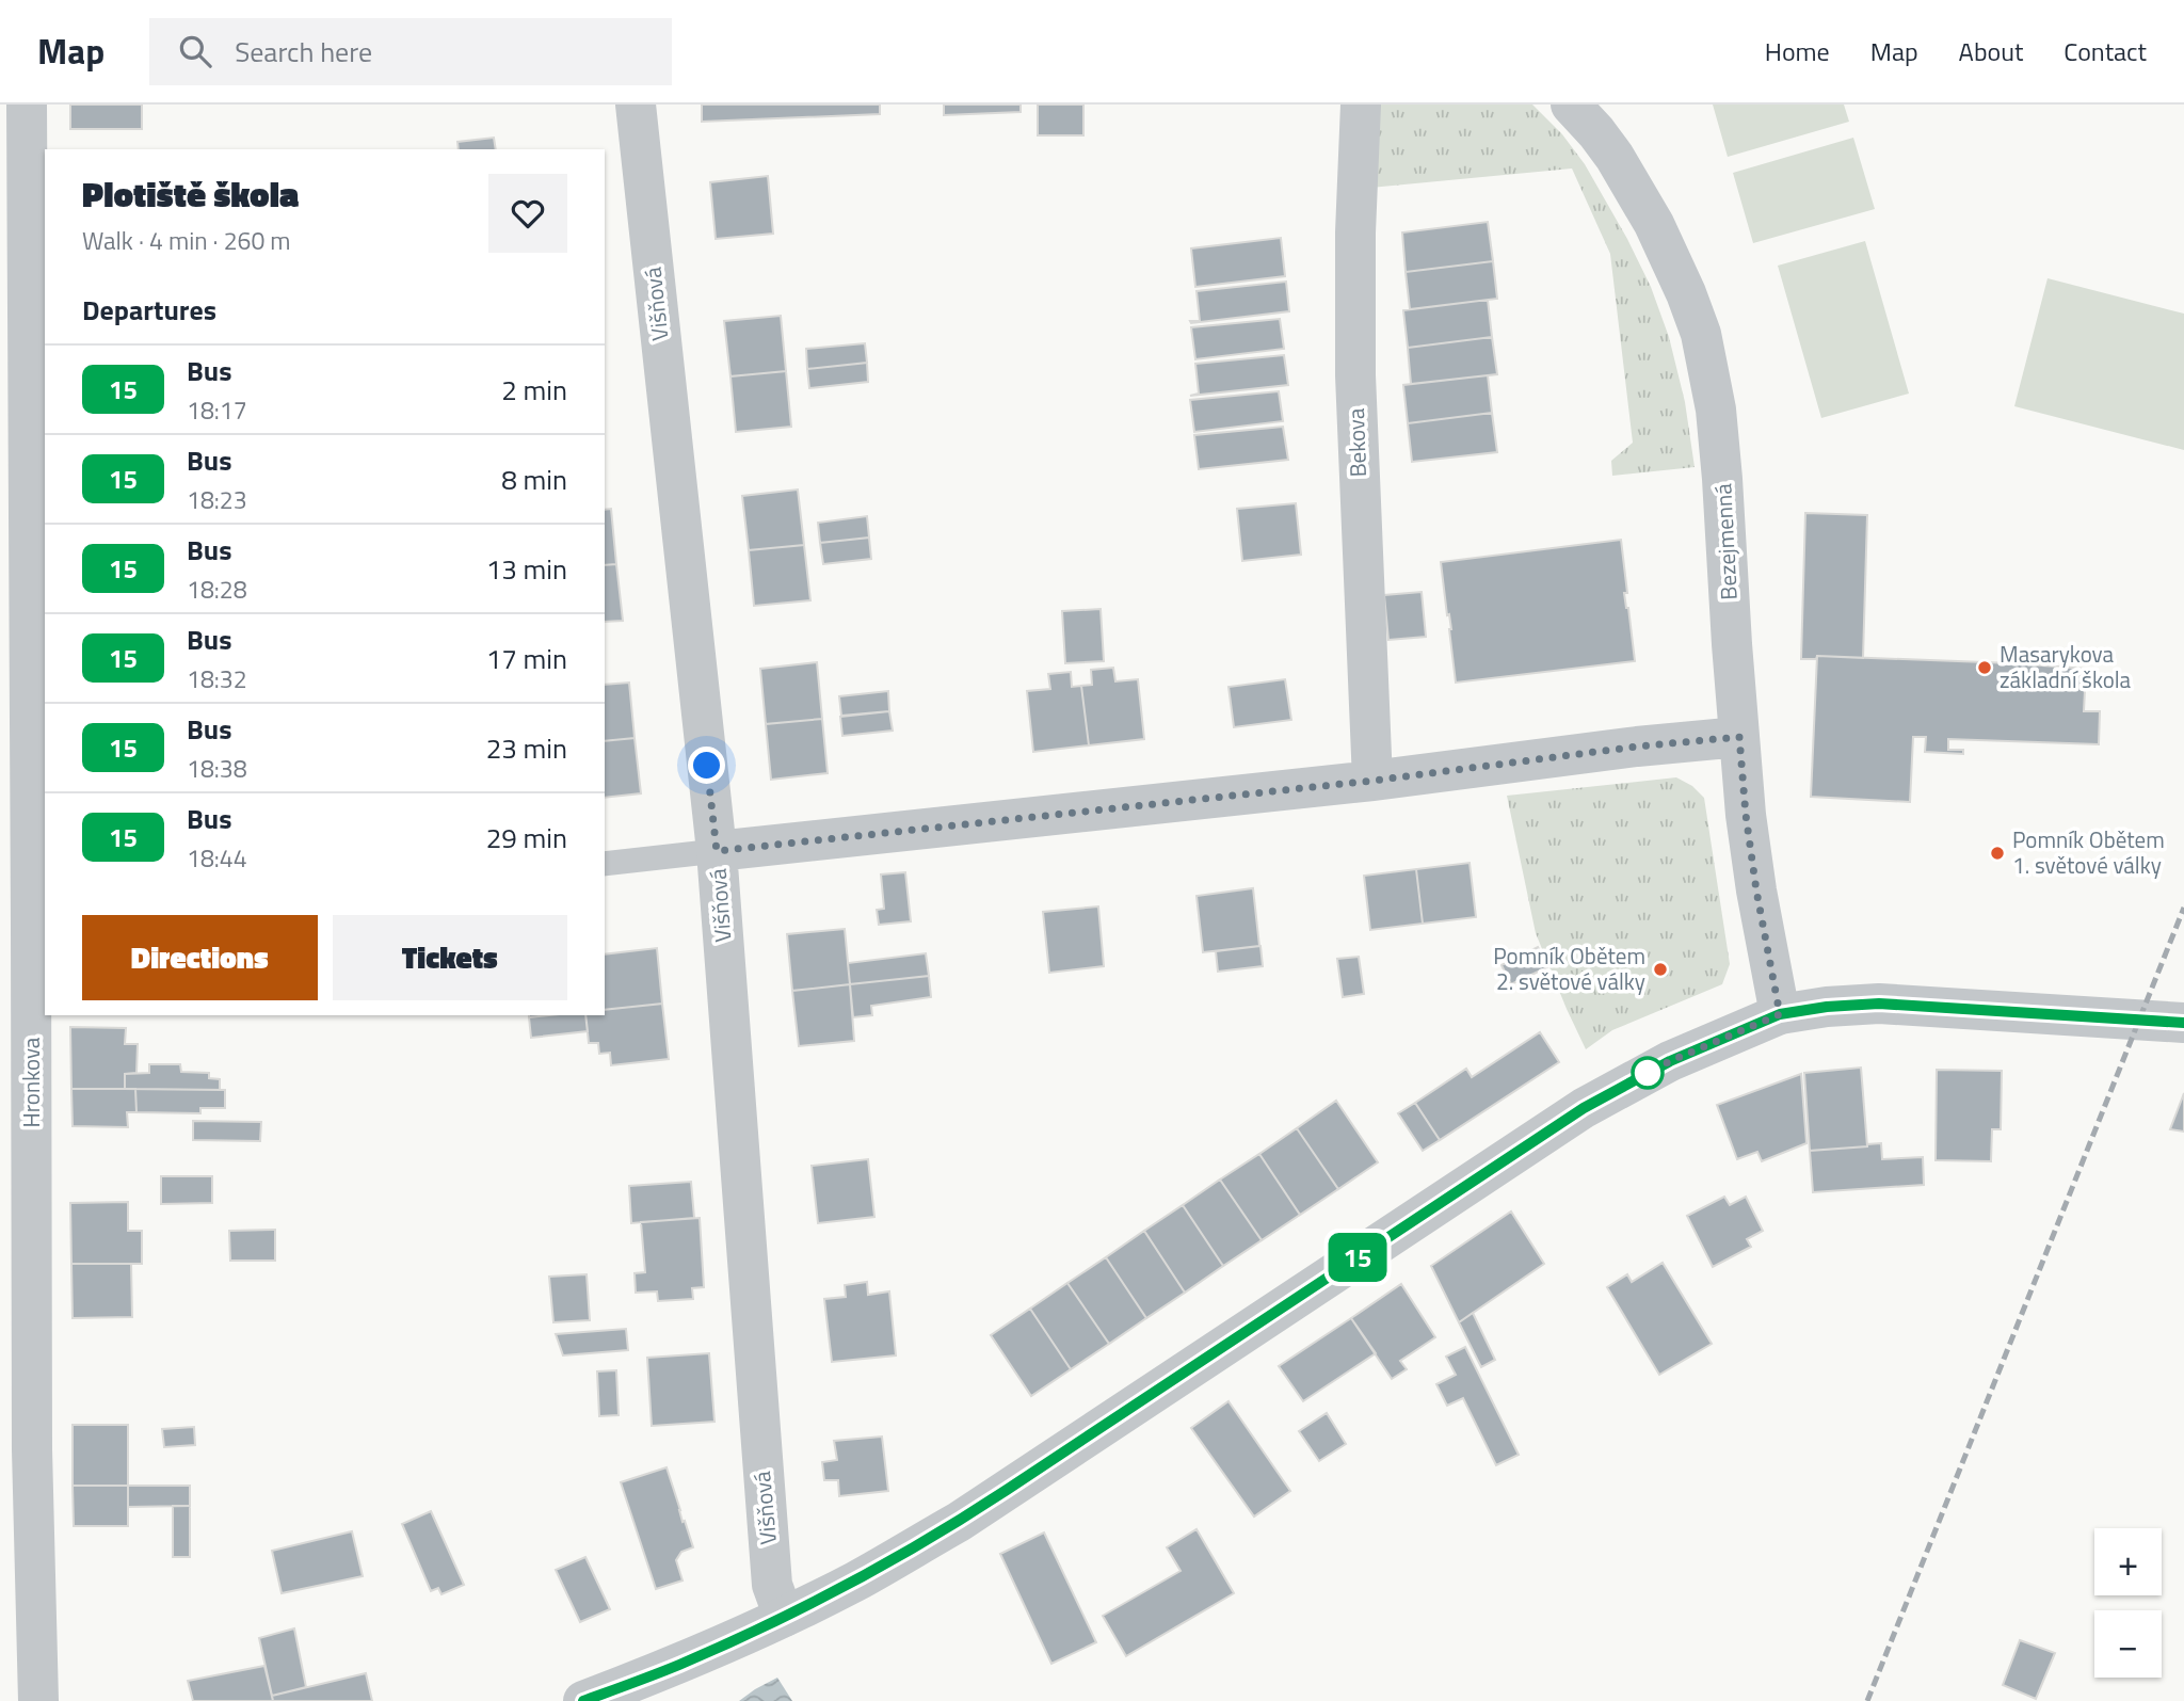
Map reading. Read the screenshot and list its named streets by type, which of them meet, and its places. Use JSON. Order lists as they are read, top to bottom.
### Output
{
  "streets": {
    "street": [
      "Višňová",
      "Bekova",
      "Bezejmenná",
      "Hronkova"
    ]
  },
  "places": ["Masarykova základní škola", "Pomník Obětem 1. světové války", "Pomník Obětem 2. světové války"],
  "lines": ["bus line 15"],
  "page": {
    "header": "Map",
    "search": "Search here",
    "nav": [
      "Home",
      "Map",
      "About",
      "Contact"
    ],
    "on_map": "15",
    "heading": [
      ["Plotiště škola", "Walk · 4 min · 260 m"],
      "Departures"
    ],
    "list": [
      {
        "mark": "15",
        "name": "Bus",
        "note": "18:17",
        "value": "2 min"
      },
      {
        "mark": "15",
        "name": "Bus",
        "note": "18:23",
        "value": "8 min"
      },
      {
        "mark": "15",
        "name": "Bus",
        "note": "18:28",
        "value": "13 min"
      },
      {
        "mark": "15",
        "name": "Bus",
        "note": "18:32",
        "value": "17 min"
      },
      {
        "mark": "15",
        "name": "Bus",
        "note": "18:38",
        "value": "23 min"
      },
      {
        "mark": "15",
        "name": "Bus",
        "note": "18:44",
        "value": "29 min"
      }
    ],
    "buttons": ["Directions", "Tickets"],
    "map_buttons": ["+", "−"]
  }
}
